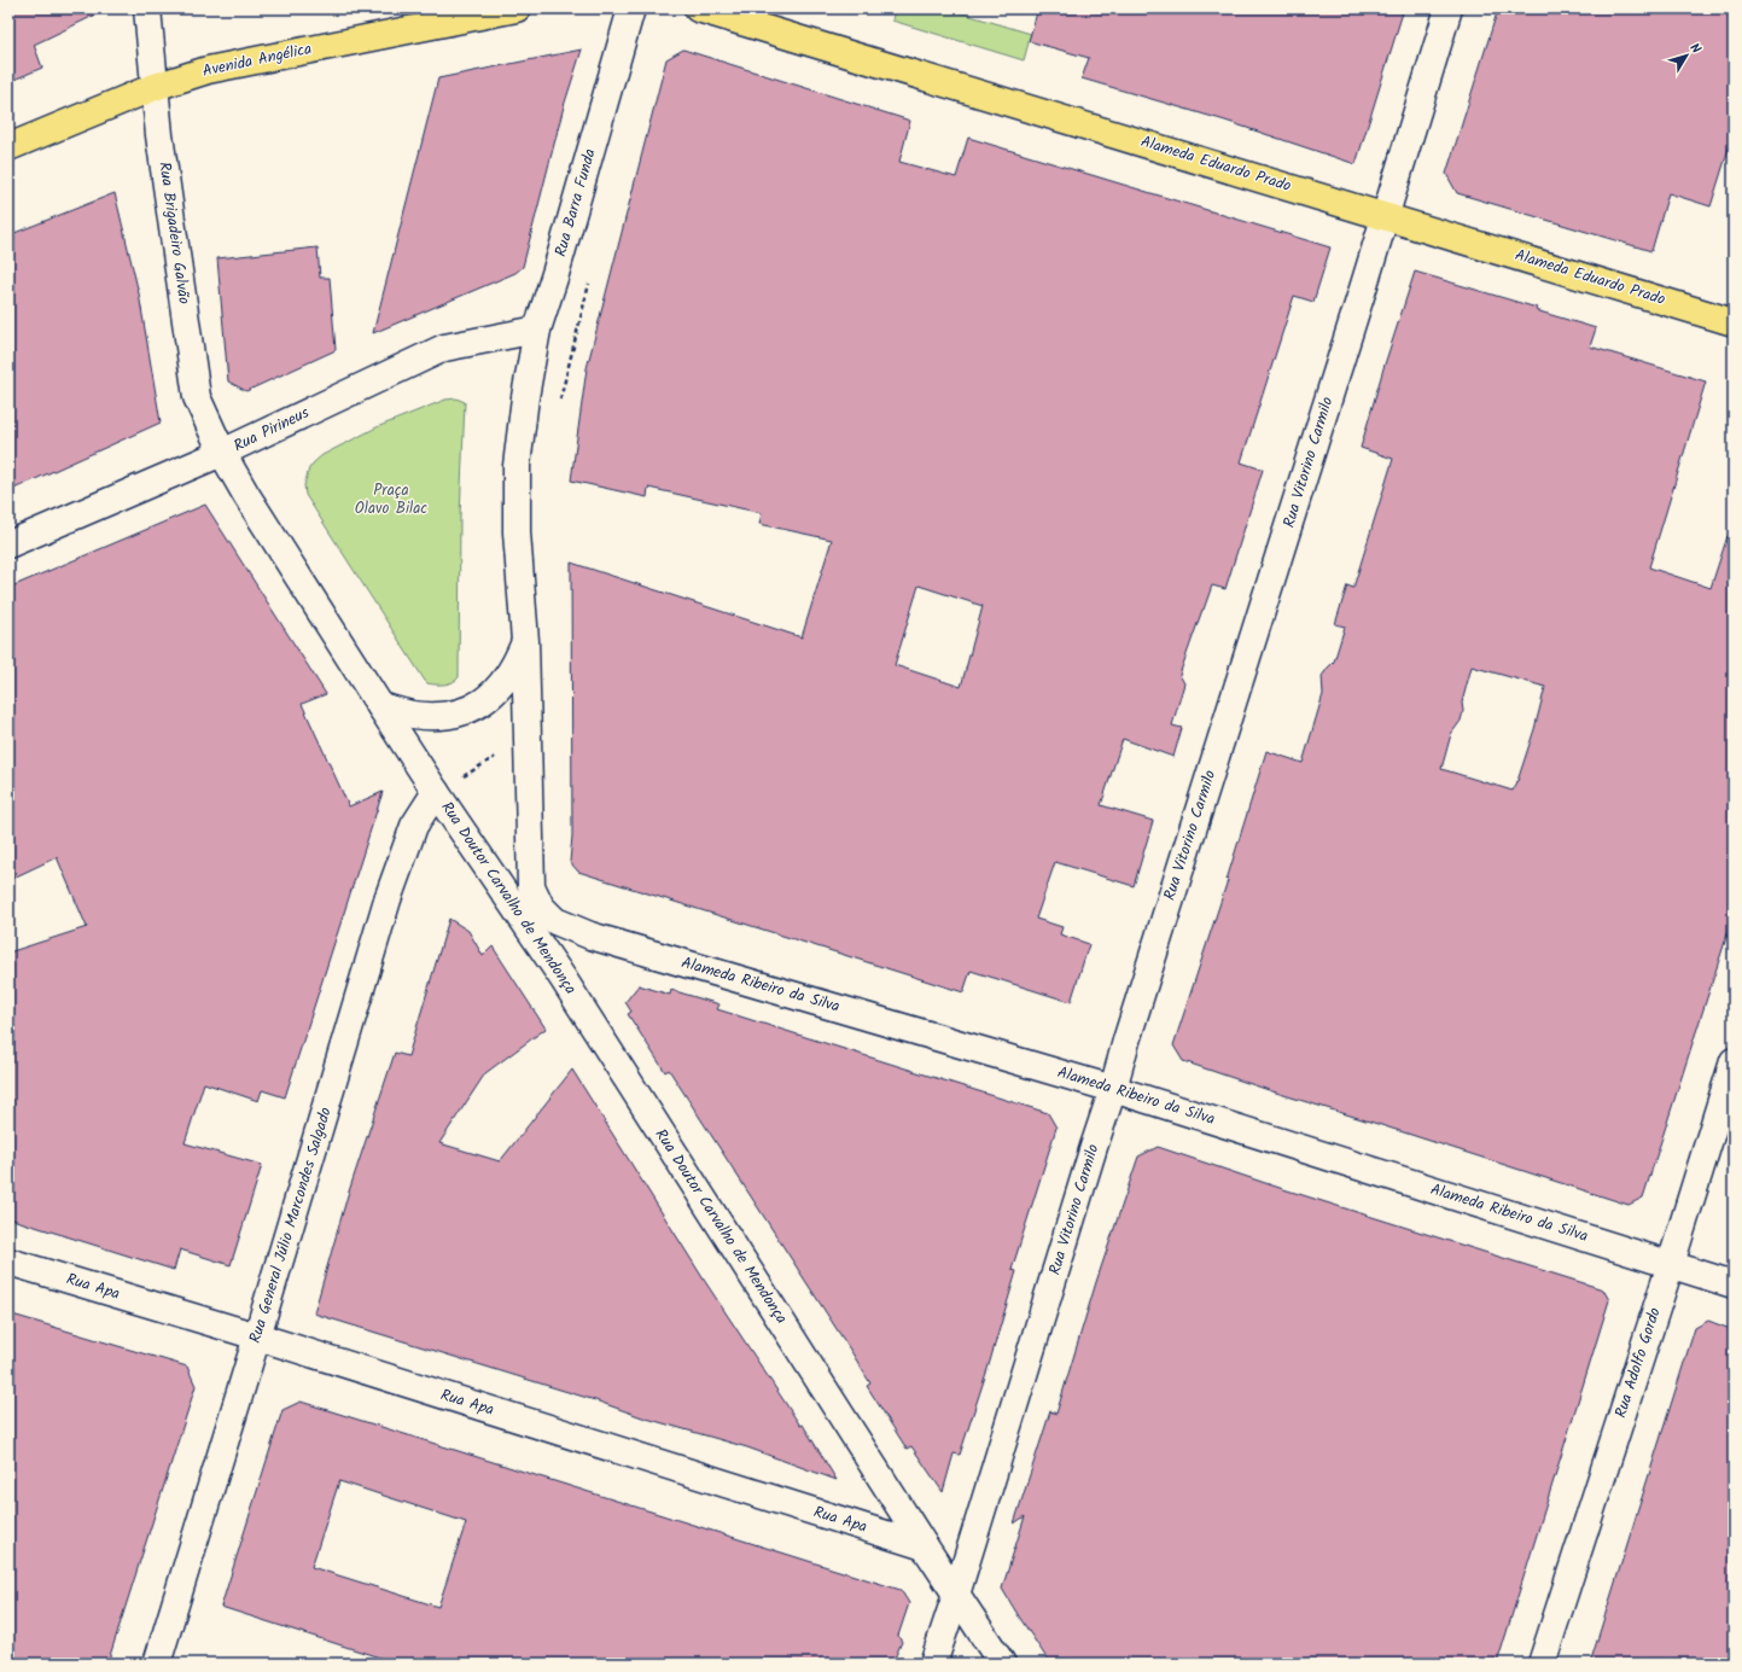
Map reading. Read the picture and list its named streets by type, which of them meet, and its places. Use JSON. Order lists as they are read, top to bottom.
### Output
{
  "streets": {
    "main road": ["Avenida Angélica", "Alameda Eduardo Prado"],
    "street": [
      "Rua Barra Funda",
      "Rua Brigadeiro Galvão",
      "Rua Pirineus",
      "Rua Vitorino Carmilo",
      "Rua Doutor Carvalho de Mendonça",
      "Alameda Ribeiro da Silva",
      "Rua General Júlio Marcondes Salgado",
      "Rua Apa",
      "Rua Adolfo Gordo"
    ]
  },
  "crossings": [
    ["Avenida Angélica", "Rua Brigadeiro Galvão"],
    ["Alameda Eduardo Prado", "Rua Vitorino Carmilo"],
    ["Rua Barra Funda", "Rua Pirineus"],
    ["Rua Brigadeiro Galvão", "Rua Pirineus"],
    ["Rua Vitorino Carmilo", "Rua Doutor Carvalho de Mendonça"],
    ["Rua Vitorino Carmilo", "Alameda Ribeiro da Silva"],
    ["Rua Doutor Carvalho de Mendonça", "Rua General Júlio Marcondes Salgado"],
    ["Rua Doutor Carvalho de Mendonça", "Rua Apa"],
    ["Alameda Ribeiro da Silva", "Rua Adolfo Gordo"],
    ["Rua General Júlio Marcondes Salgado", "Rua Apa"]
  ],
  "parks": ["Praça Olavo Bilac"],
  "north": "top right"
}
